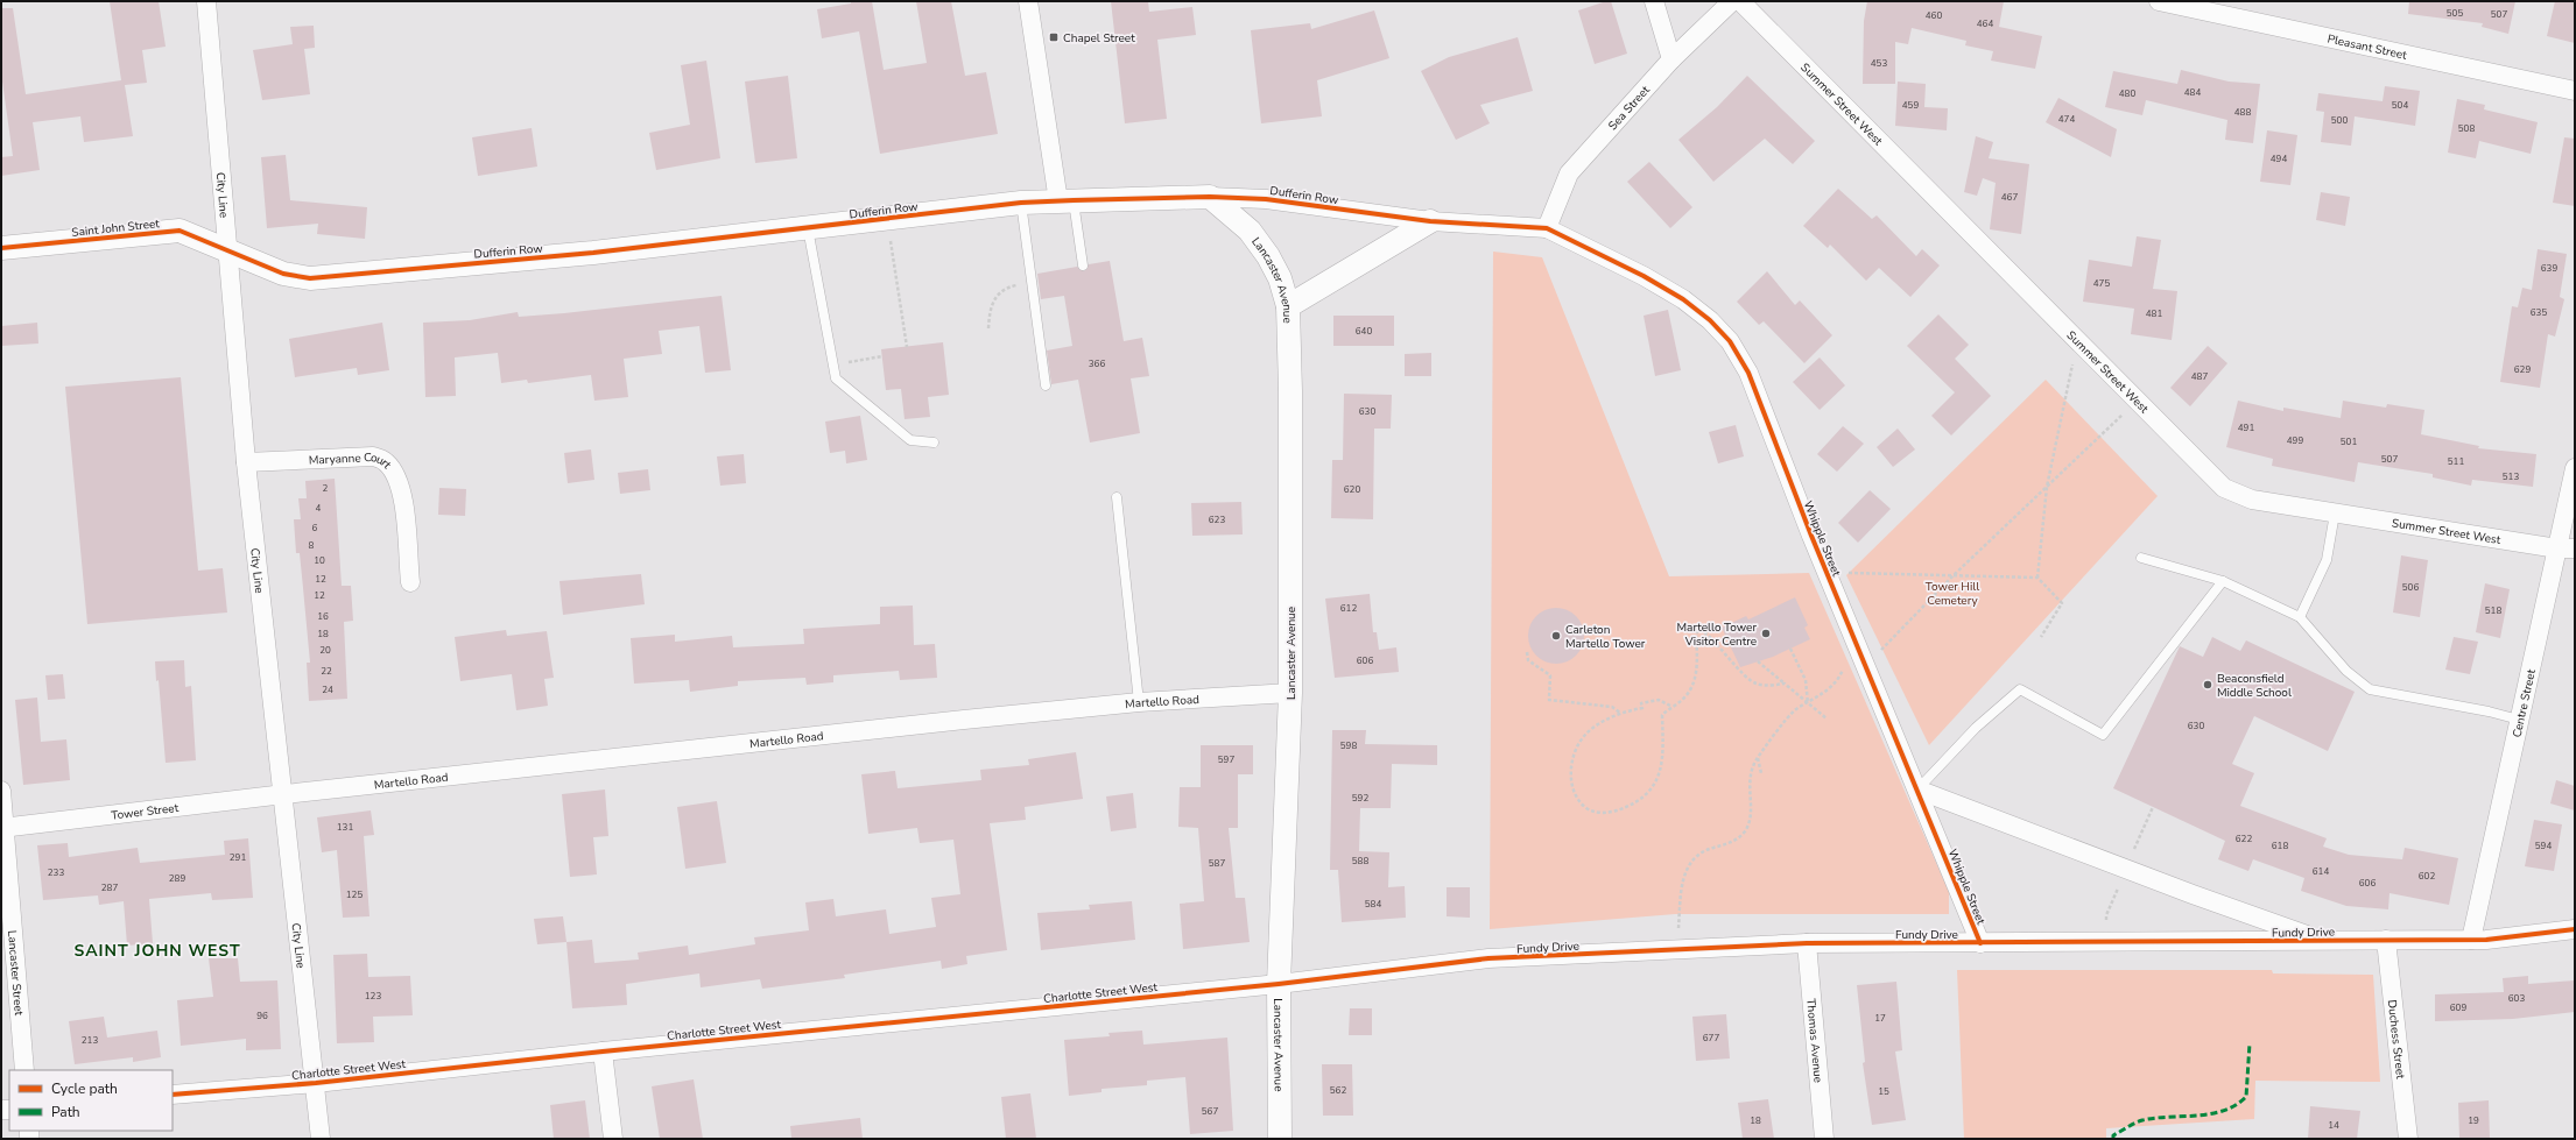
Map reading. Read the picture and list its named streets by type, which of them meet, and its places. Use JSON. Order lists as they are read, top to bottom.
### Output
{
  "streets": {
    "street": [
      "Pleasant Street",
      "Summer Street West",
      "Sea Street",
      "City Line",
      "Dufferin Row",
      "Saint John Street",
      "Lancaster Avenue",
      "Maryanne Court",
      "Whipple Street",
      "Martello Road",
      "Centre Street",
      "Tower Street",
      "Fundy Drive",
      "Lancaster Street",
      "Charlotte Street West",
      "Duchess Street",
      "Thomas Avenue"
    ]
  },
  "crossings": [
    ["Summer Street West", "Centre Street"],
    ["Sea Street", "Dufferin Row"],
    ["Sea Street", "Whipple Street"],
    ["City Line", "Dufferin Row"],
    ["City Line", "Saint John Street"],
    ["City Line", "Maryanne Court"],
    ["City Line", "Martello Road"],
    ["City Line", "Tower Street"],
    ["City Line", "Charlotte Street West"],
    ["Dufferin Row", "Saint John Street"],
    ["Dufferin Row", "Lancaster Avenue"],
    ["Dufferin Row", "Whipple Street"],
    ["Lancaster Avenue", "Martello Road"],
    ["Lancaster Avenue", "Fundy Drive"],
    ["Lancaster Avenue", "Charlotte Street West"],
    ["Whipple Street", "Fundy Drive"],
    ["Martello Road", "Tower Street"],
    ["Centre Street", "Fundy Drive"],
    ["Tower Street", "Lancaster Street"],
    ["Fundy Drive", "Charlotte Street West"],
    ["Fundy Drive", "Duchess Street"],
    ["Fundy Drive", "Thomas Avenue"]
  ],
  "districts": ["SAINT JOHN WEST"],
  "parks": ["Tower Hill Cemetery"],
  "places": {
    "transit": ["Chapel Street"],
    "other": ["Martello Tower Visitor Centre", "Carleton Martello Tower", "Beaconsfield Middle School"]
  },
  "house_numbers": [
    "505",
    "507",
    "460",
    "464",
    "453",
    "484",
    "480",
    "459",
    "504",
    "488",
    "474",
    "500",
    "508",
    "494",
    "467",
    "639",
    "475",
    "635",
    "481",
    "640",
    "366",
    "629",
    "487",
    "630",
    "491",
    "499",
    "501",
    "507",
    "511",
    "513",
    "2",
    "620",
    "4",
    "623",
    "6",
    "8",
    "10",
    "12",
    "506",
    "12",
    "612",
    "518",
    "16",
    "18",
    "20",
    "606",
    "22",
    "24",
    "630",
    "598",
    "597",
    "592",
    "131",
    "622",
    "618",
    "594",
    "291",
    "588",
    "587",
    "614",
    "233",
    "602",
    "289",
    "606",
    "287",
    "125",
    "584",
    "123",
    "603",
    "609",
    "96",
    "17",
    "677",
    "213",
    "562",
    "15",
    "567",
    "18",
    "19",
    "14"
  ],
  "legend": ["Cycle path", "Path"]
}
